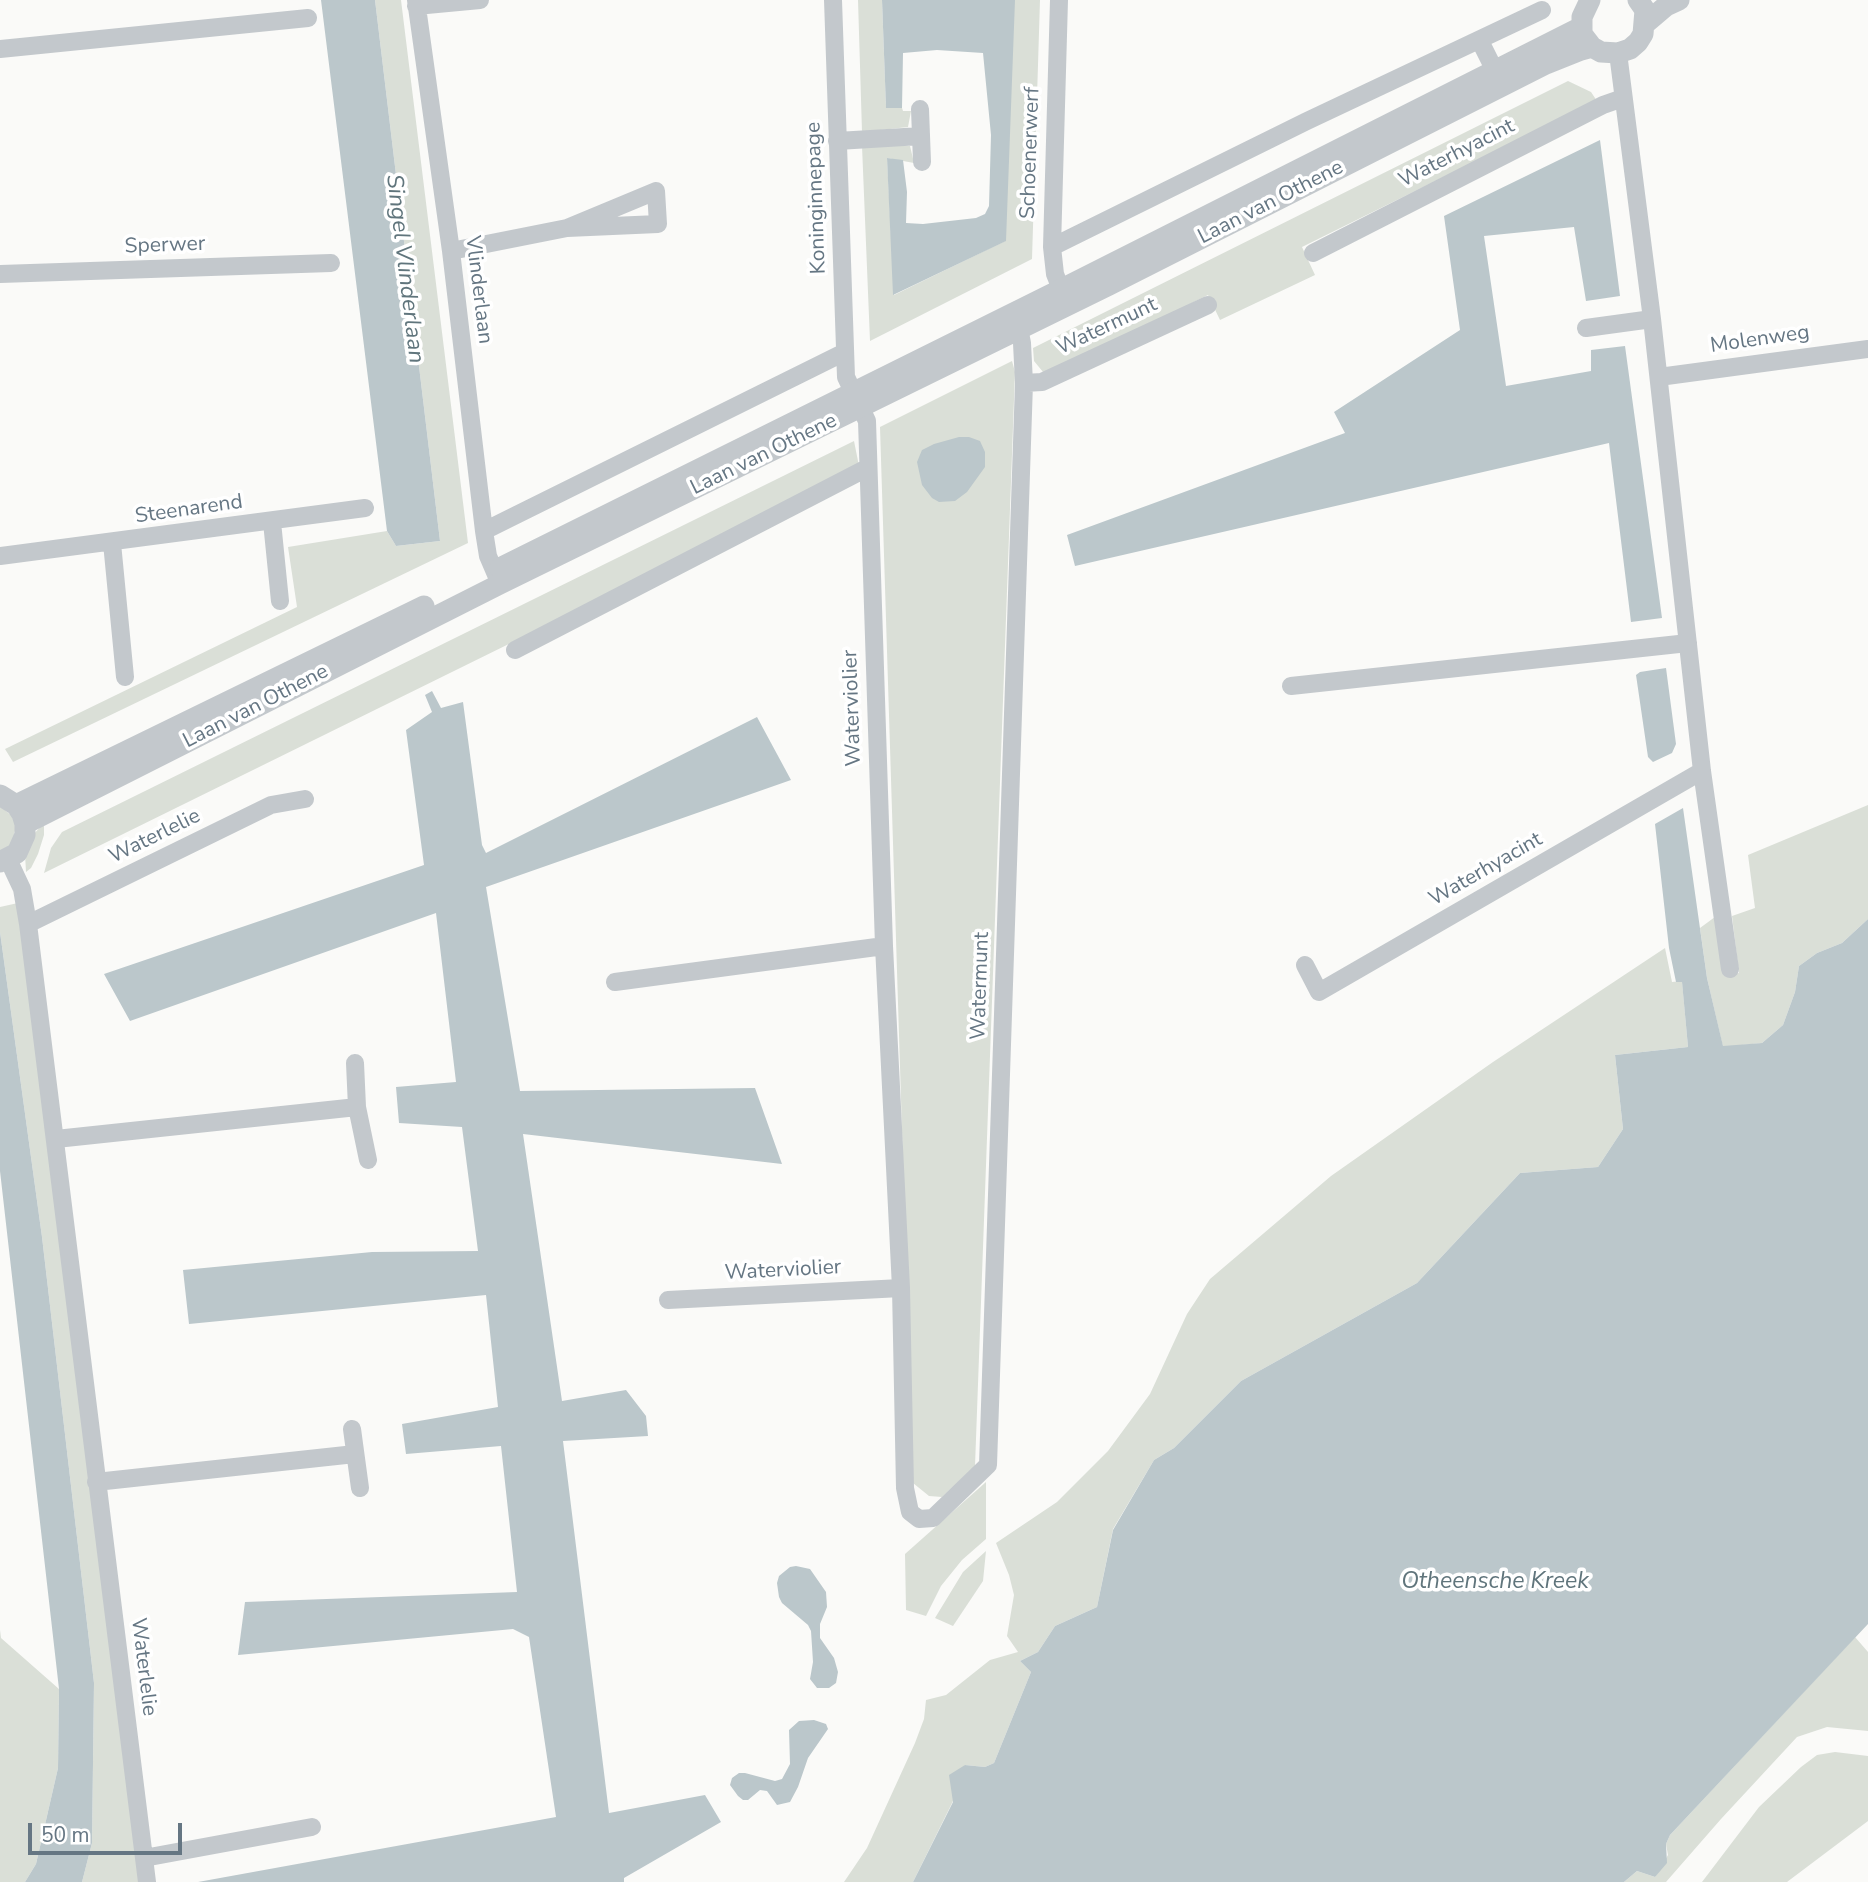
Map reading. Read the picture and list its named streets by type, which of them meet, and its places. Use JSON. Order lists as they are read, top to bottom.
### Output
{
  "streets": {
    "street": [
      "Schoenerwerf",
      "Waterhyacint",
      "Koninginnepage",
      "Laan van Othene",
      "Sperwer",
      "Vlinderlaan",
      "Watermunt",
      "Molenweg",
      "Steenarend",
      "Waterviolier",
      "Waterlelie"
    ]
  },
  "crossings": [
    ["Schoenerwerf", "Laan van Othene"],
    ["Koninginnepage", "Laan van Othene"],
    ["Koninginnepage", "Waterviolier"],
    ["Laan van Othene", "Vlinderlaan"],
    ["Laan van Othene", "Watermunt"],
    ["Laan van Othene", "Waterviolier"],
    ["Watermunt", "Waterviolier"]
  ],
  "water": ["Singel Vlinderlaan", "Otheensche Kreek"],
  "scale_bar": "50 m"
}
